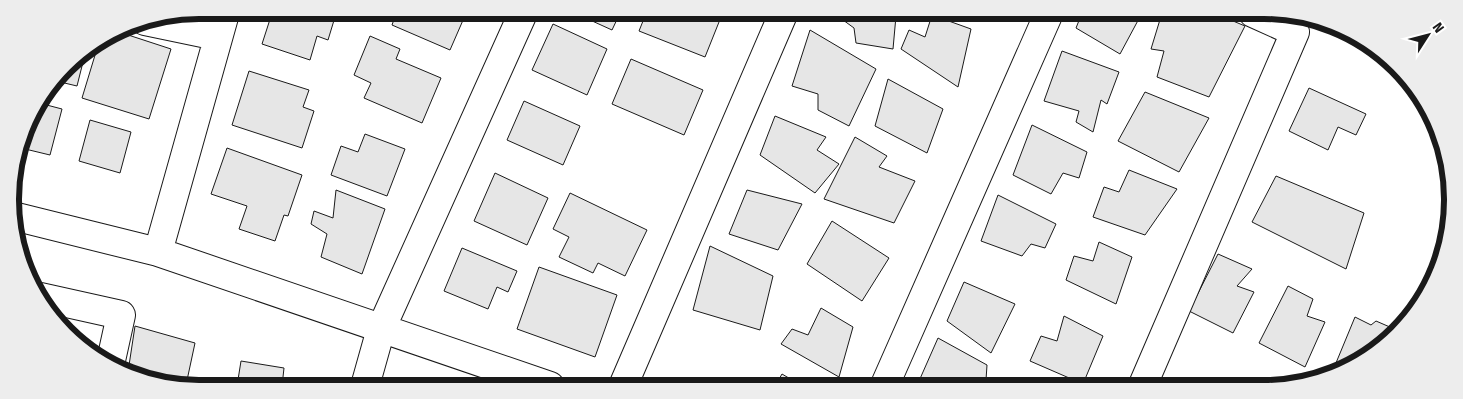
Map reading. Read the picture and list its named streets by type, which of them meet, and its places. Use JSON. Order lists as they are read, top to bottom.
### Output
{
  "north": "top right"
}
